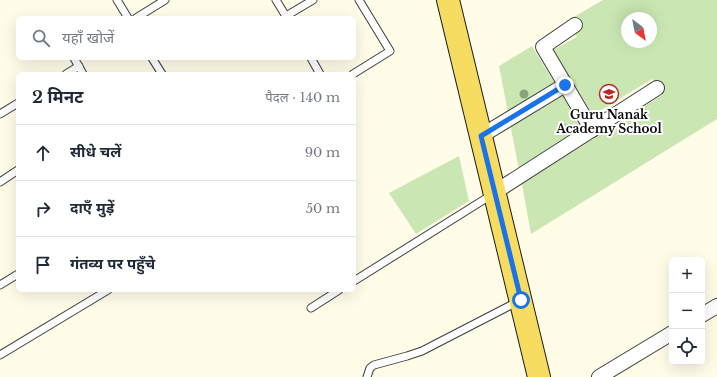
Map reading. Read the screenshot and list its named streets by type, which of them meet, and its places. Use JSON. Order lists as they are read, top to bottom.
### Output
{
  "places": {
    "school or university": ["Guru Nanak Academy School"]
  },
  "north": "bottom right",
  "page": {
    "search": "यहाँ खोजें",
    "heading": ["2 मिनट", "पैदल · 140 m"],
    "list": [
      ["सीधे चलें", "90 m"],
      ["दाएँ मुड़ें", "50 m"],
      "गंतव्य पर पहुँचे"
    ],
    "map_buttons": ["+", "−"]
  }
}
